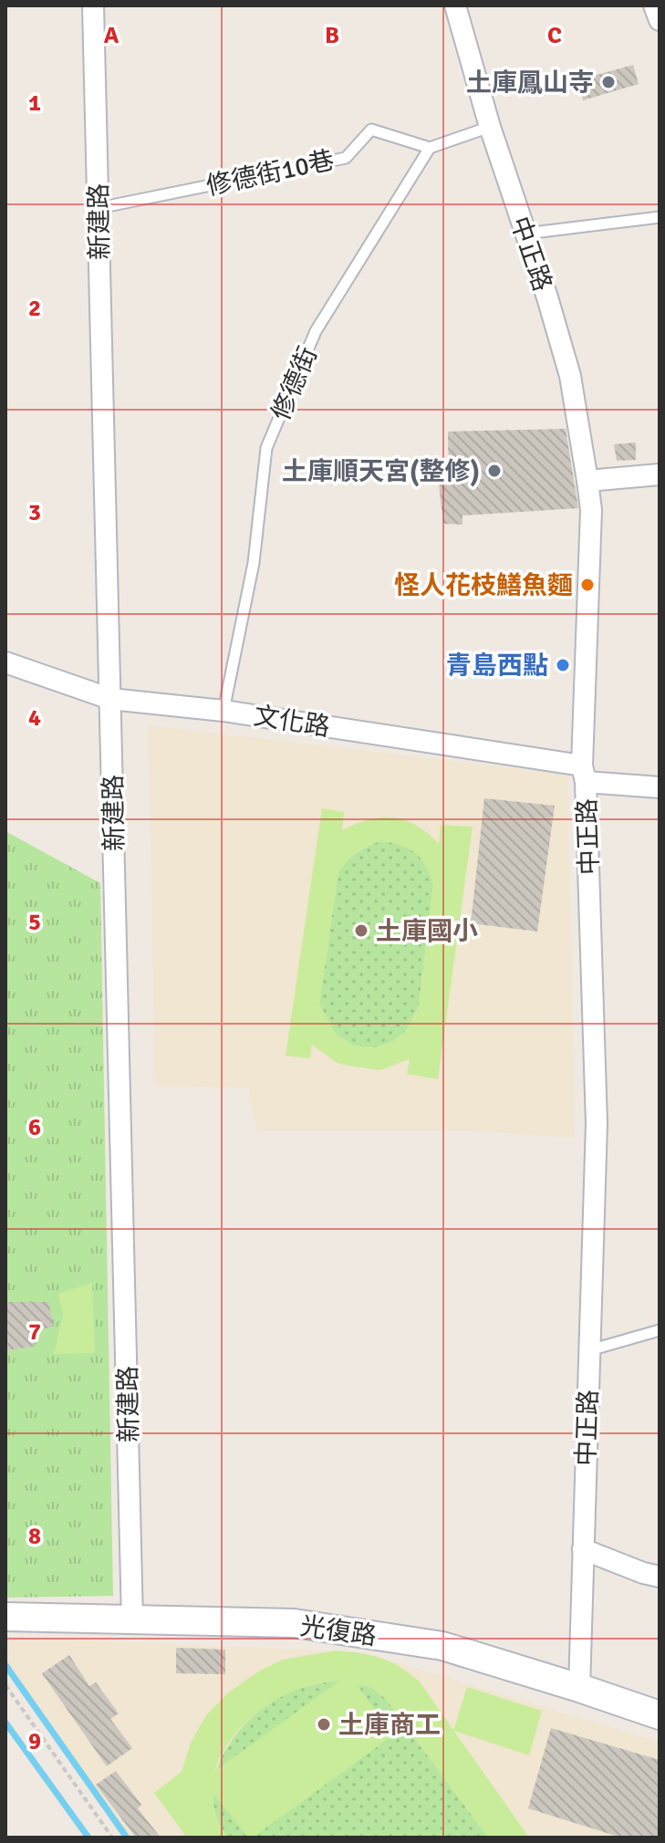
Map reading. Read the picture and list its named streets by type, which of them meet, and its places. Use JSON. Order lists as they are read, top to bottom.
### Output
{
  "streets": {
    "street": [
      "新建路",
      "中正路",
      "文化路",
      "光復路"
    ],
    "lane": ["修德街10巷", "修德街"]
  },
  "crossings": [
    ["修德街10巷", "新建路"],
    ["修德街10巷", "修德街"],
    ["新建路", "文化路"],
    ["新建路", "光復路"],
    ["中正路", "文化路"],
    ["中正路", "光復路"],
    ["修德街", "文化路"]
  ],
  "places": [
    "土庫鳳山寺",
    "土庫順天宮(整修)",
    "怪人花枝鱔魚麵",
    "青島西點",
    "土庫國小",
    "土庫商工"
  ],
  "grid": {
    "columns": ["A", "B", "C"],
    "rows": [
      "1",
      "2",
      "3",
      "4",
      "5",
      "6",
      "7",
      "8",
      "9"
    ]
  }
}
